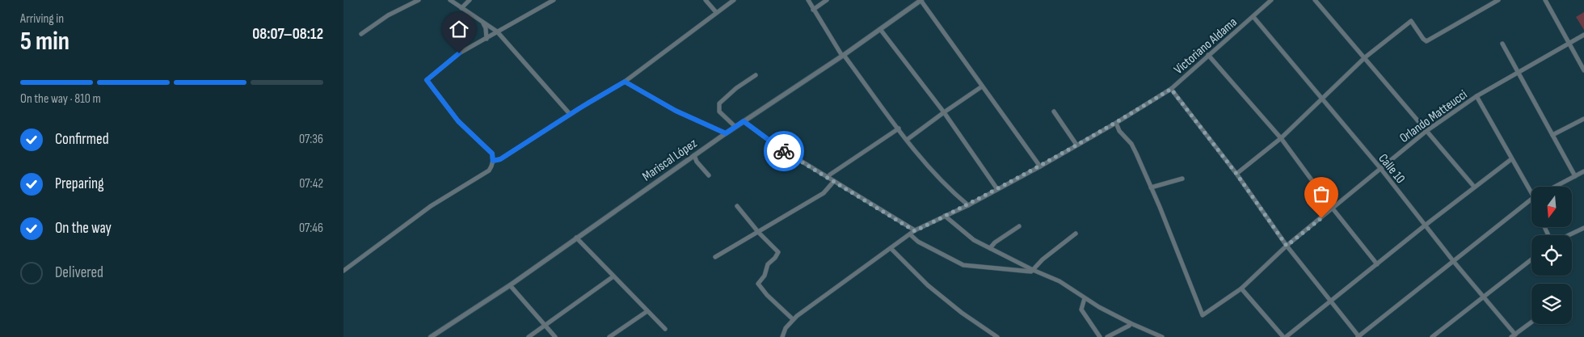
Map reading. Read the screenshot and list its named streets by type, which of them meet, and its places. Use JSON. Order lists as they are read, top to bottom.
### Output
{
  "streets": {
    "street": [
      "Victoriano Aldama",
      "Orlando Matteucci",
      "Mariscal López",
      "Calle 10"
    ]
  },
  "crossings": [
    ["Victoriano Aldama", "Calle 10"],
    ["Orlando Matteucci", "Calle 10"]
  ],
  "north": "bottom",
  "page": {
    "heading": ["5 min", "Arriving in", "08:07–08:12"],
    "bar": "On the way · 810 m",
    "list": [
      ["Confirmed", "07:36"],
      ["Preparing", "07:42"],
      ["On the way", "07:46"],
      "Delivered"
    ]
  }
}
